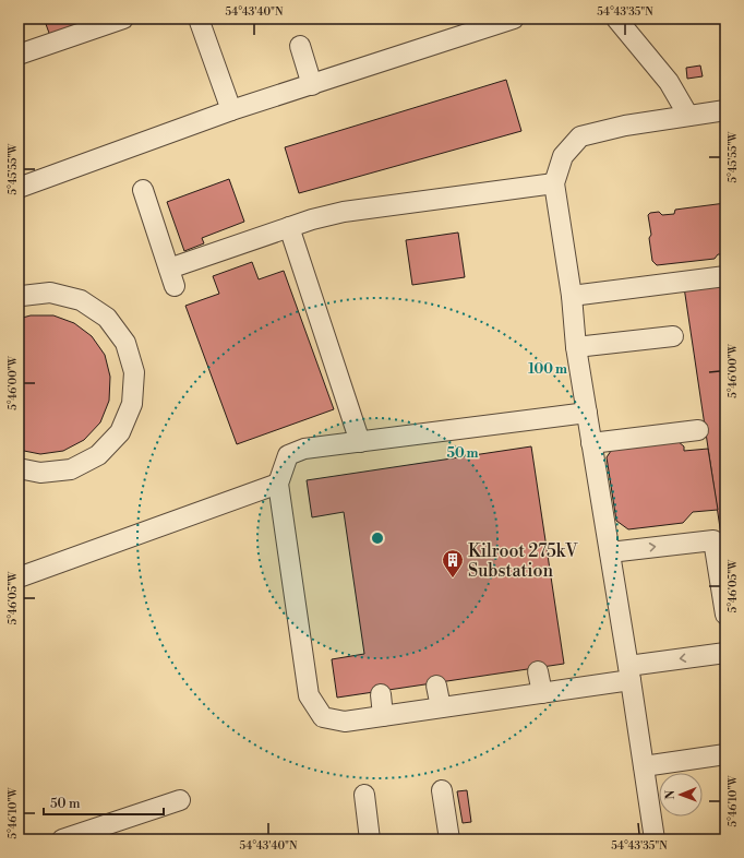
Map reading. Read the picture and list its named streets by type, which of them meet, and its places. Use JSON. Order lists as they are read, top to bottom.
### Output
{
  "places": {
    "building": ["Kilroot 275kV Substation"]
  },
  "scale_bar": "50 m",
  "north": "left",
  "coordinates": [
    "54°43'40\"N",
    "54°43'35\"N",
    "5°45'55\"W",
    "5°46'00\"W",
    "5°46'05\"W",
    "5°46'10\"W"
  ],
  "rings": ["100 m", "50 m"]
}
